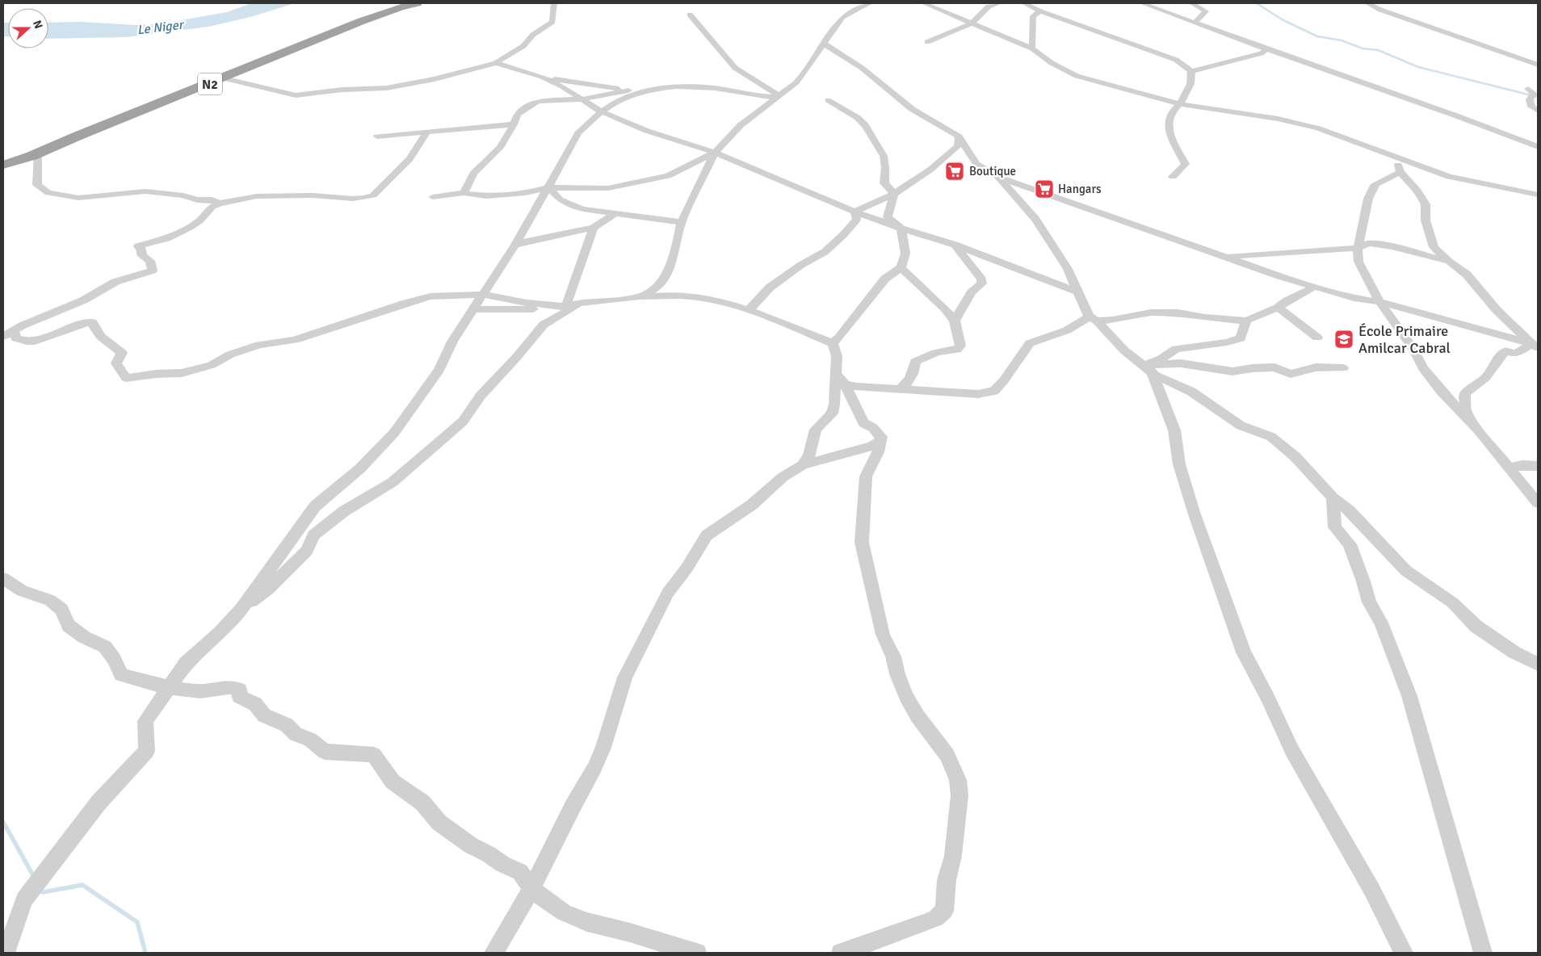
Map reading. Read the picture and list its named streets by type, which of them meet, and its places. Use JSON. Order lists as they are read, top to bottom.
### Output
{
  "streets": {
    "highway": ["N2"]
  },
  "water": ["Le Niger"],
  "places": {
    "supermarket": ["Boutique", "Hangars"],
    "school or university": ["École Primaire Amilcar Cabral"]
  },
  "north": "right"
}
